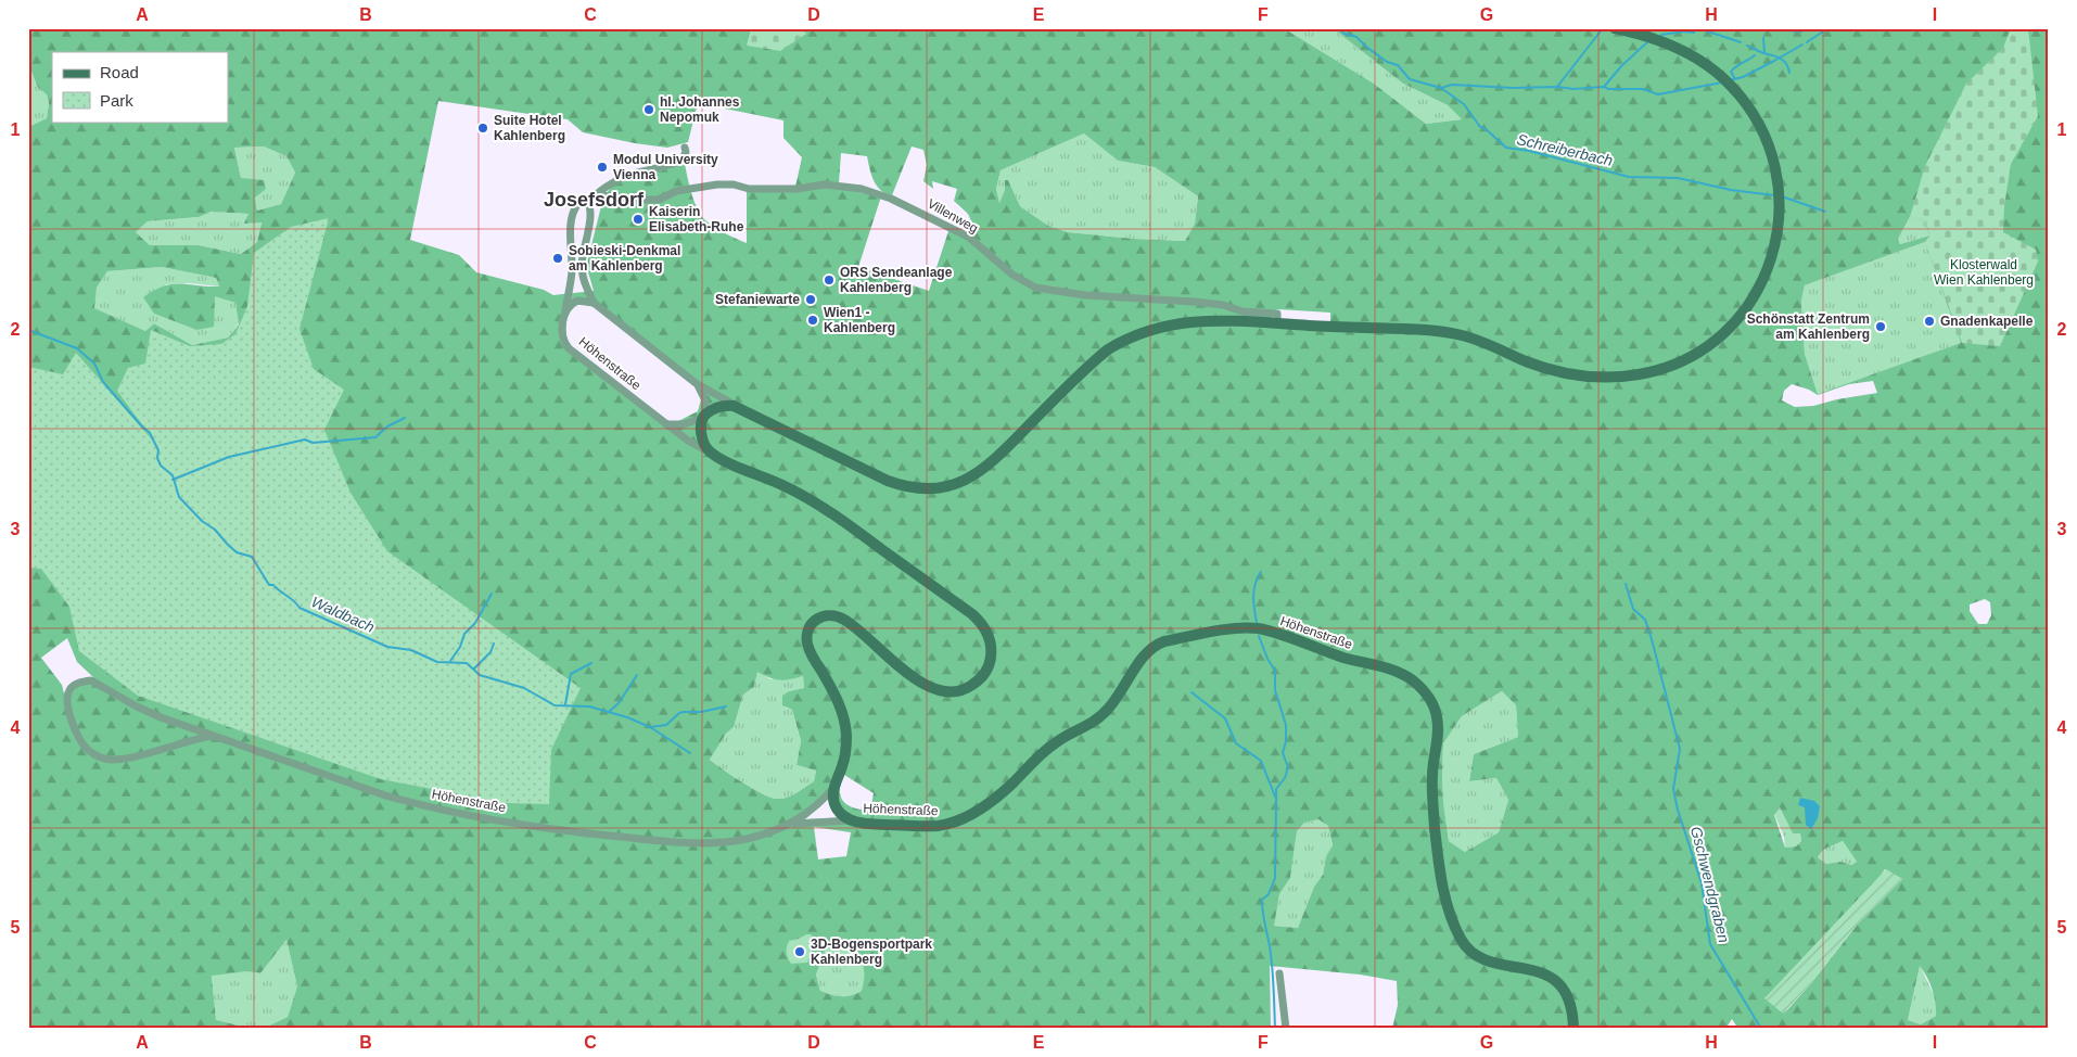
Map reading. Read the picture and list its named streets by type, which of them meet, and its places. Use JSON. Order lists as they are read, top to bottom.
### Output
{
  "streets": {
    "street": ["Villenweg", "Höhenstraße"]
  },
  "districts": ["Josefsdorf"],
  "water": ["Schreiberbach", "Waldbach", "Gschwendgraben"],
  "parks": ["Klosterwald Wien Kahlenberg"],
  "places": [
    "hl. Johannes Nepomuk",
    "Suite Hotel Kahlenberg",
    "Modul University Vienna",
    "Kaiserin Elisabeth-Ruhe",
    "Sobieski-Denkmal am Kahlenberg",
    "ORS Sendeanlage Kahlenberg",
    "Stefaniewarte",
    "Wien1 - Kahlenberg",
    "Gnadenkapelle",
    "Schönstatt Zentrum am Kahlenberg",
    "3D-Bogensportpark Kahlenberg"
  ],
  "legend": ["Road", "Park"],
  "grid": {
    "columns": [
      "A",
      "B",
      "C",
      "D",
      "E",
      "F",
      "G",
      "H",
      "I"
    ],
    "rows": [
      "1",
      "2",
      "3",
      "4",
      "5"
    ]
  }
}
